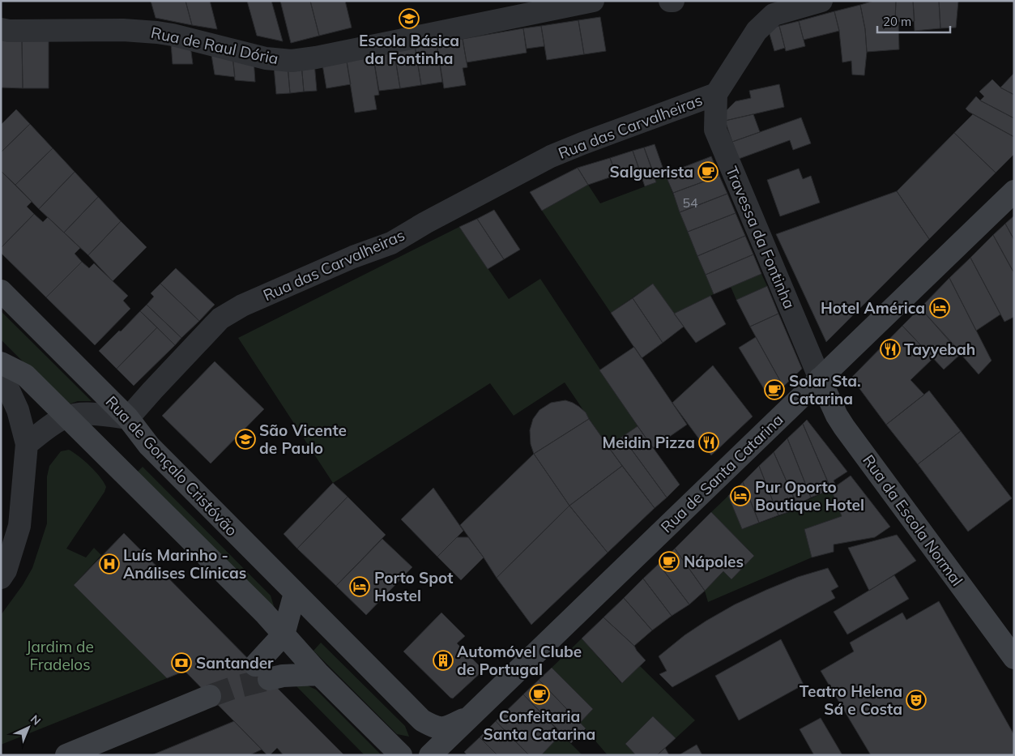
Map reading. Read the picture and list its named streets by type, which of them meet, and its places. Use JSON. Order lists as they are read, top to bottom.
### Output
{
  "streets": {
    "main road": ["Rua de Gonçalo Cristóvão", "Rua de Santa Catarina", "Rua da Escola Normal"],
    "street": ["Rua de Raul Dória", "Rua das Carvalheiras", "Travessa da Fontinha"]
  },
  "crossings": [
    ["Rua das Carvalheiras", "Travessa da Fontinha"],
    ["Rua das Carvalheiras", "Rua de Gonçalo Cristóvão"],
    ["Travessa da Fontinha", "Rua de Santa Catarina"],
    ["Travessa da Fontinha", "Rua da Escola Normal"],
    ["Rua de Gonçalo Cristóvão", "Rua de Santa Catarina"],
    ["Rua de Santa Catarina", "Rua da Escola Normal"]
  ],
  "parks": ["Jardim de Fradelos"],
  "places": {
    "school or university": ["Escola Básica da Fontinha", "São Vicente de Paulo"],
    "cafe": [
      "Salguerista",
      "Solar Sta. Catarina",
      "Nápoles",
      "Confeitaria Santa Catarina"
    ],
    "hotel": ["Hotel América", "Pur Oporto Boutique Hotel", "Porto Spot Hostel"],
    "restaurant": ["Tayyebah", "Meidin Pizza"],
    "hospital": ["Luís Marinho - Análises Clínicas"],
    "building": ["Automóvel Clube de Portugal"],
    "bank": ["Santander"],
    "theatre": ["Teatro Helena Sá e Costa"]
  },
  "house_numbers": ["54"],
  "scale_bar": "20 m",
  "north": "top right"
}
